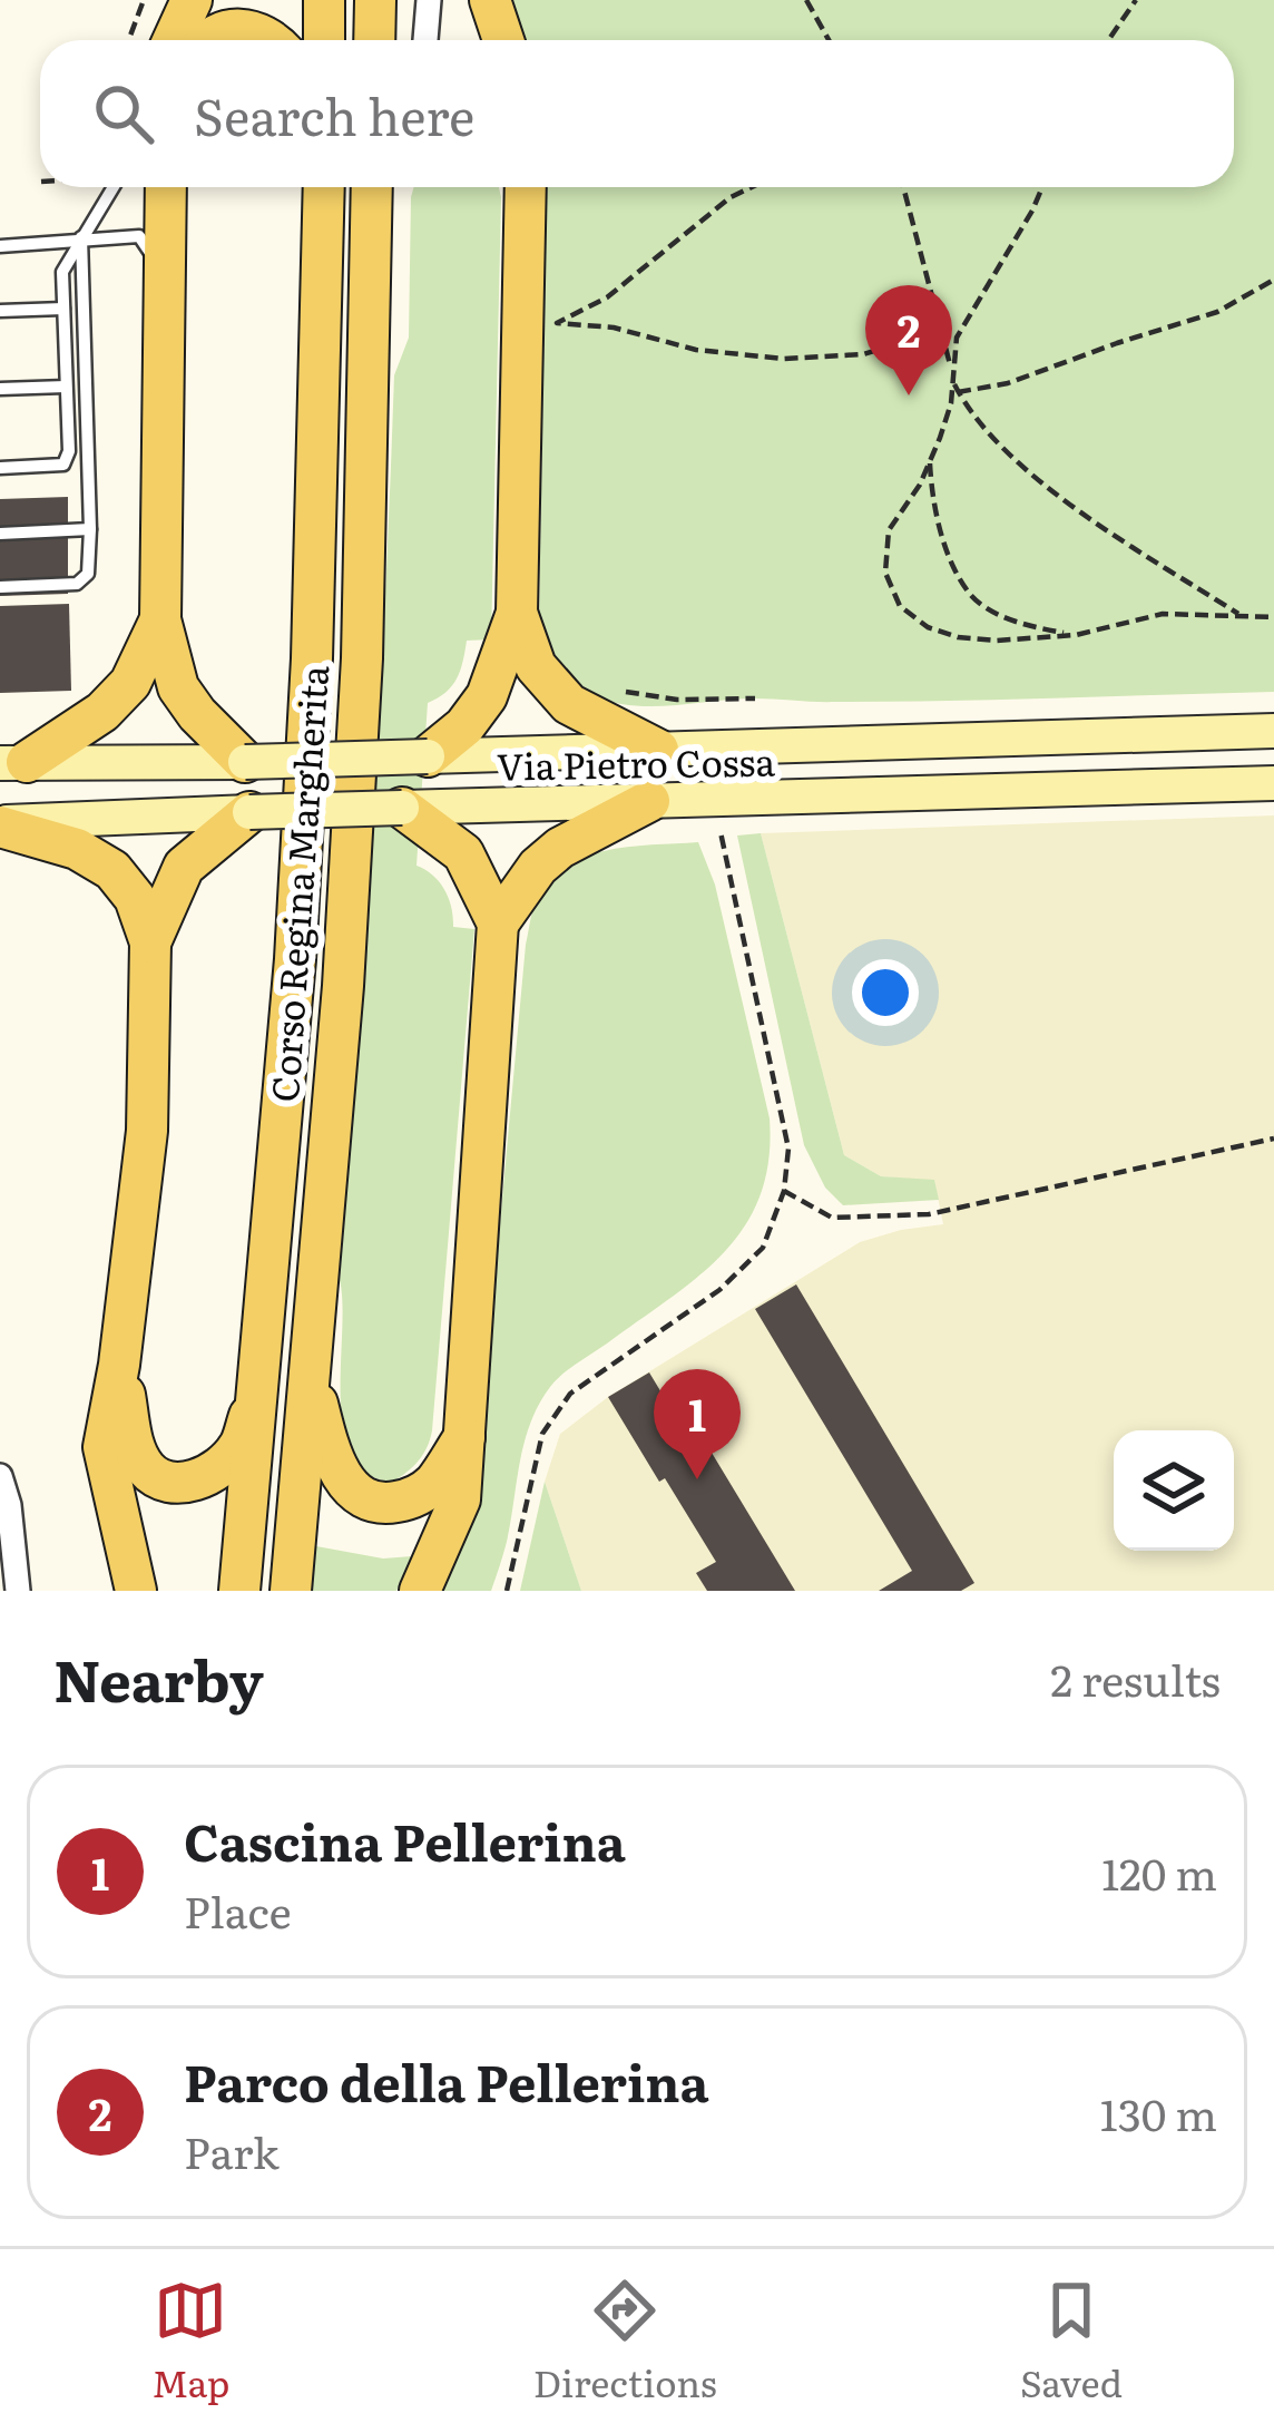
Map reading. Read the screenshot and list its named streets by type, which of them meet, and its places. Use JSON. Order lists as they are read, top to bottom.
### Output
{
  "streets": {
    "main road": ["Via Pietro Cossa", "Corso Regina Margherita"]
  },
  "page": {
    "search": "Search here",
    "pins": ["2", "1"],
    "heading": ["Nearby", "2 results"],
    "list": [
      {
        "mark": "1",
        "name": "Cascina Pellerina",
        "note": "Place",
        "value": "120 m"
      },
      {
        "mark": "2",
        "name": "Parco della Pellerina",
        "note": "Park",
        "value": "130 m"
      }
    ],
    "nav": ["Map", "Directions", "Saved"]
  }
}
